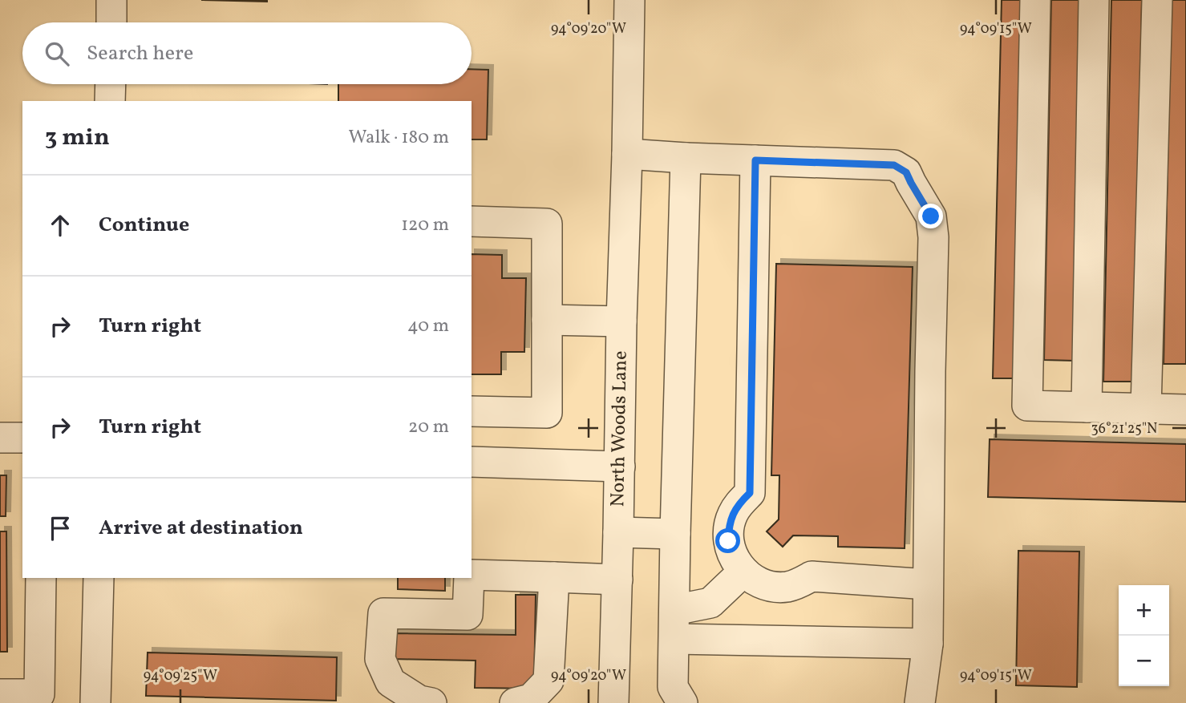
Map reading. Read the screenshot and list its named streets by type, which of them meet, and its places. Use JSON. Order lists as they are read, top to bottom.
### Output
{
  "streets": {
    "street": ["North Woods Lane"]
  },
  "page": {
    "search": "Search here",
    "heading": ["3 min", "Walk · 180 m"],
    "list": [
      ["Continue", "120 m"],
      ["Turn right", "40 m"],
      ["Turn right", "20 m"],
      "Arrive at destination"
    ],
    "map_buttons": ["+", "−"]
  },
  "coordinates": [
    "94°09'20\"W",
    "94°09'15\"W",
    "36°21'25\"N",
    "94°09'25\"W"
  ]
}
